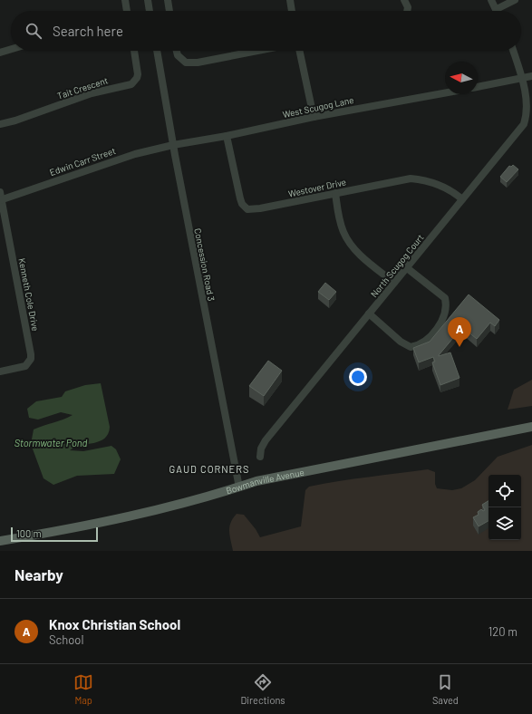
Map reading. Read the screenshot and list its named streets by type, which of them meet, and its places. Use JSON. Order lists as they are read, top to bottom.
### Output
{
  "streets": {
    "main road": ["Bowmanville Avenue"],
    "street": [
      "Tait Crescent",
      "West Scugog Lane",
      "Edwin Carr Street",
      "Westover Drive",
      "Concession Road 3",
      "North Scugog Court",
      "Kenneth Cole Drive"
    ]
  },
  "crossings": [
    ["West Scugog Lane", "Edwin Carr Street"],
    ["West Scugog Lane", "Westover Drive"],
    ["West Scugog Lane", "Concession Road 3"],
    ["Edwin Carr Street", "Concession Road 3"],
    ["Edwin Carr Street", "Kenneth Cole Drive"],
    ["Westover Drive", "North Scugog Court"],
    ["Concession Road 3", "Bowmanville Avenue"]
  ],
  "districts": ["GAUD CORNERS"],
  "water": ["Stormwater Pond"],
  "scale_bar": "100 m",
  "north": "left",
  "page": {
    "search": "Search here",
    "pins": "A",
    "scale": "100 m",
    "heading": "Nearby",
    "list": [
      {
        "mark": "A",
        "name": "Knox Christian School",
        "note": "School",
        "value": "120 m"
      }
    ],
    "nav": ["Map", "Directions", "Saved"]
  }
}
